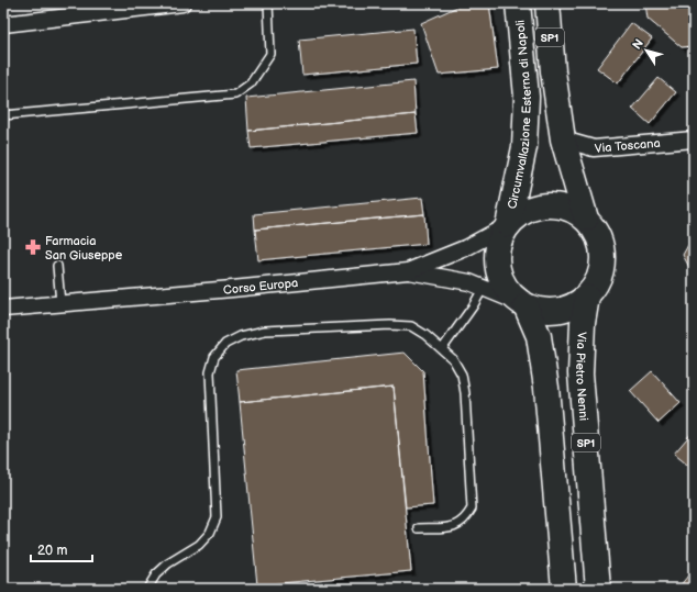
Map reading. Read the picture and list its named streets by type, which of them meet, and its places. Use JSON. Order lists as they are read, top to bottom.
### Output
{
  "streets": {
    "main road": ["SP1", "Circumvallazione Esterna di Napoli", "Via Pietro Nenni"],
    "street": ["Via Toscana", "Corso Europa"]
  },
  "crossings": [
    ["SP1", "Circumvallazione Esterna di Napoli"],
    ["SP1", "Via Toscana"],
    ["SP1", "Corso Europa"],
    ["SP1", "Via Pietro Nenni"],
    ["Circumvallazione Esterna di Napoli", "Corso Europa"],
    ["Circumvallazione Esterna di Napoli", "Via Pietro Nenni"],
    ["Corso Europa", "Via Pietro Nenni"]
  ],
  "places": {
    "pharmacy": ["Farmacia San Giuseppe"]
  },
  "scale_bar": "20 m",
  "north": "top left"
}
